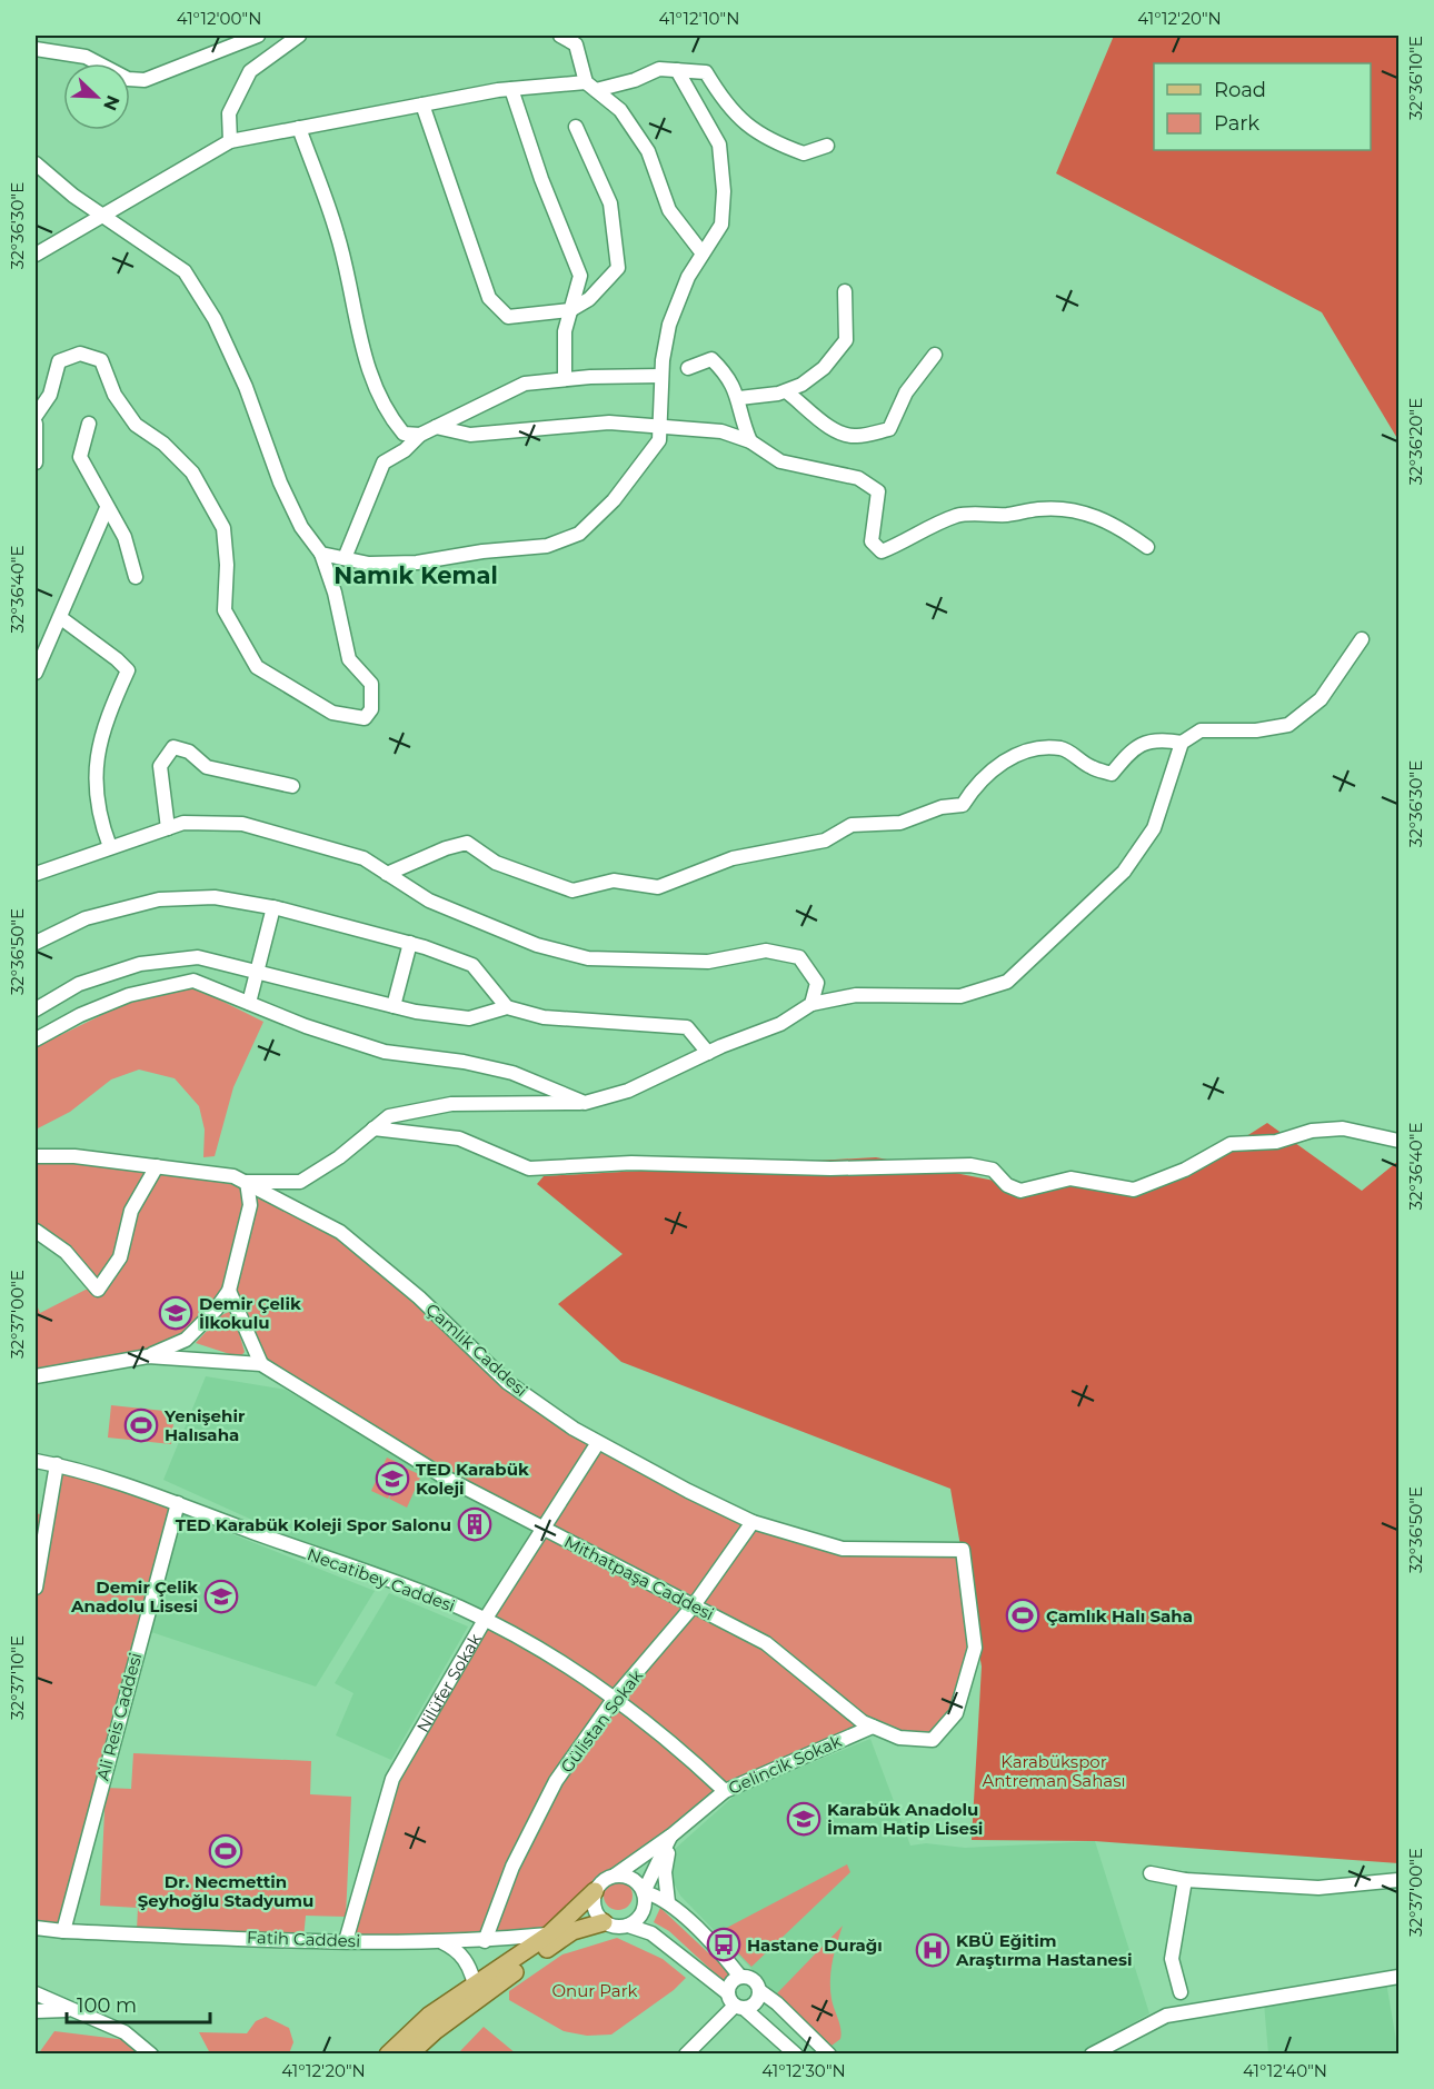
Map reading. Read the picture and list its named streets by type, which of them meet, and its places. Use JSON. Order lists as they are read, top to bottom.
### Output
{
  "streets": {
    "street": [
      "Çamlık Caddesi",
      "Mithatpaşa Caddesi",
      "Necatibey Caddesi",
      "Nilüfer Sokak",
      "Ali Reis Caddesi",
      "Gülistan Sokak",
      "Gelincik Sokak",
      "Fatih Caddesi"
    ]
  },
  "crossings": [
    ["Çamlık Caddesi", "Mithatpaşa Caddesi"],
    ["Çamlık Caddesi", "Nilüfer Sokak"],
    ["Çamlık Caddesi", "Gülistan Sokak"],
    ["Mithatpaşa Caddesi", "Nilüfer Sokak"],
    ["Mithatpaşa Caddesi", "Gülistan Sokak"],
    ["Mithatpaşa Caddesi", "Gelincik Sokak"],
    ["Necatibey Caddesi", "Nilüfer Sokak"],
    ["Necatibey Caddesi", "Ali Reis Caddesi"],
    ["Necatibey Caddesi", "Gülistan Sokak"],
    ["Necatibey Caddesi", "Gelincik Sokak"],
    ["Nilüfer Sokak", "Fatih Caddesi"],
    ["Ali Reis Caddesi", "Fatih Caddesi"],
    ["Gülistan Sokak", "Fatih Caddesi"]
  ],
  "districts": ["Namık Kemal"],
  "parks": ["Karabükspor Antreman Sahası", "Onur Park"],
  "places": {
    "school or university": [
      "Demir Çelik İlkokulu",
      "TED Karabük Koleji",
      "Demir Çelik Anadolu Lisesi",
      "Karabük Anadolu İmam Hatip Lisesi"
    ],
    "sports": ["Yenişehir Halısaha", "Çamlık Halı Saha", "Dr. Necmettin Şeyhoğlu Stadyumu"],
    "building": ["TED Karabük Koleji Spor Salonu"],
    "bus stop": ["Hastane Durağı"],
    "hospital": ["KBÜ Eğitim Araştırma Hastanesi"]
  },
  "legend": ["Road", "Park"],
  "scale_bar": "100 m",
  "north": "bottom right",
  "coordinates": [
    "41°12'00\"N",
    "41°12'10\"N",
    "41°12'20\"N",
    "32°36'10\"E",
    "32°36'30\"E",
    "32°36'20\"E",
    "32°36'40\"E",
    "32°36'50\"E",
    "32°37'00\"E",
    "32°37'10\"E",
    "41°12'30\"N",
    "41°12'40\"N"
  ]
}
